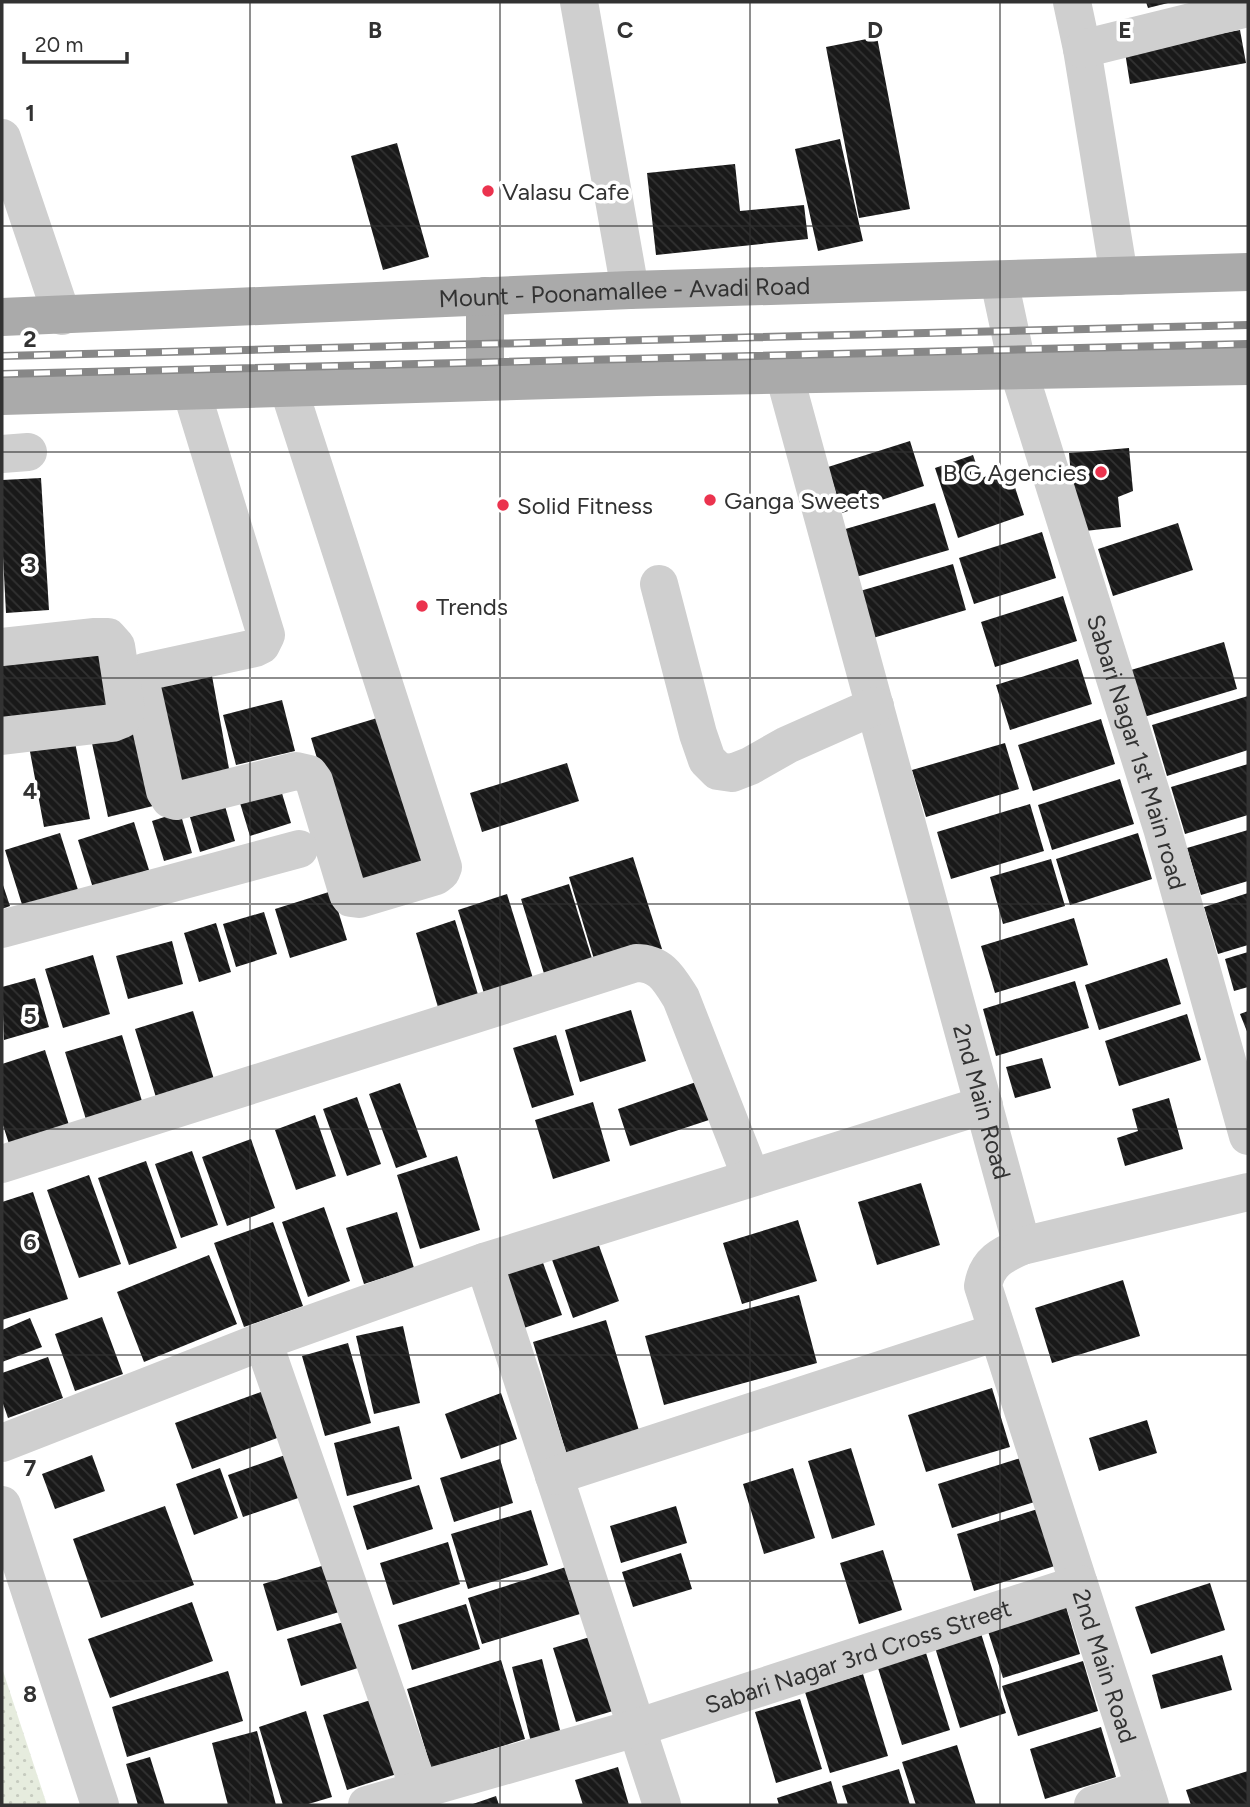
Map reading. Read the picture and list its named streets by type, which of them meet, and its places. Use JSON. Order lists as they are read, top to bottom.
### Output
{
  "streets": {
    "main road": ["Mount - Poonamallee - Avadi Road"],
    "street": ["Sabari Nagar 1st Main road", "2nd Main Road", "Sabari Nagar 3rd Cross Street"]
  },
  "crossings": [
    ["Mount - Poonamallee - Avadi Road", "Sabari Nagar 1st Main road"],
    ["2nd Main Road", "Sabari Nagar 3rd Cross Street"]
  ],
  "places": [
    "Valasu Cafe",
    "B G Agencies",
    "Ganga Sweets",
    "Solid Fitness",
    "Trends"
  ],
  "scale_bar": "20 m",
  "grid": {
    "columns": [
      "B",
      "C",
      "D",
      "E"
    ],
    "rows": [
      "1",
      "2",
      "3",
      "4",
      "5",
      "6",
      "7",
      "8"
    ]
  }
}
